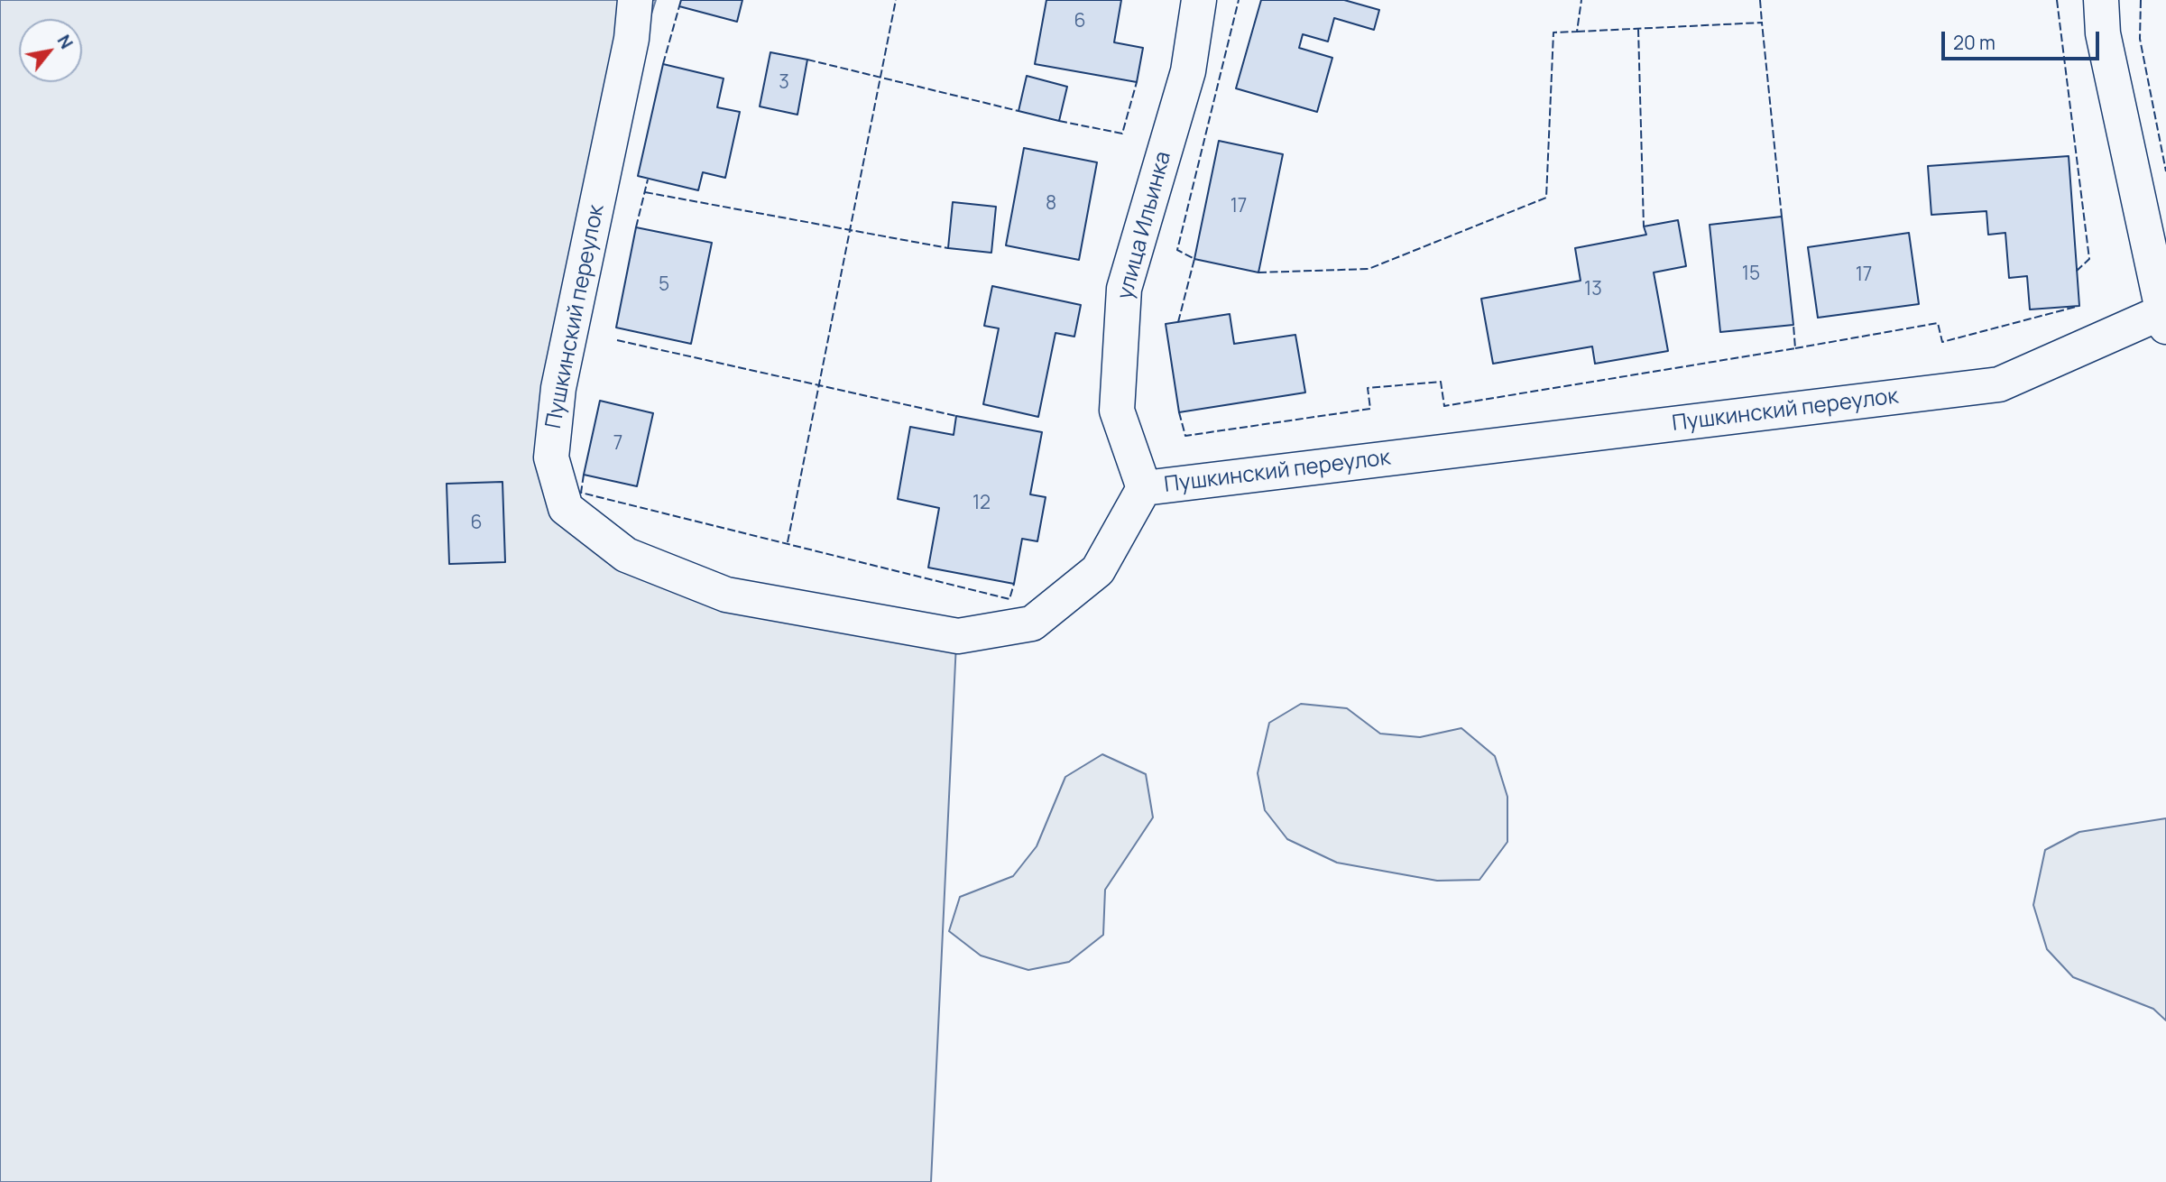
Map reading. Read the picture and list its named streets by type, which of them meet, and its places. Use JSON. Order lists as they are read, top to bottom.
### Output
{
  "streets": {
    "street": ["улица Ильинка", "Пушкинский переулок"]
  },
  "crossings": [
    ["улица Ильинка", "Пушкинский переулок"]
  ],
  "house_numbers": [
    "6",
    "3",
    "8",
    "17",
    "15",
    "17",
    "5",
    "13",
    "7",
    "12",
    "6"
  ],
  "scale_bar": "20 m",
  "north": "top right"
}
